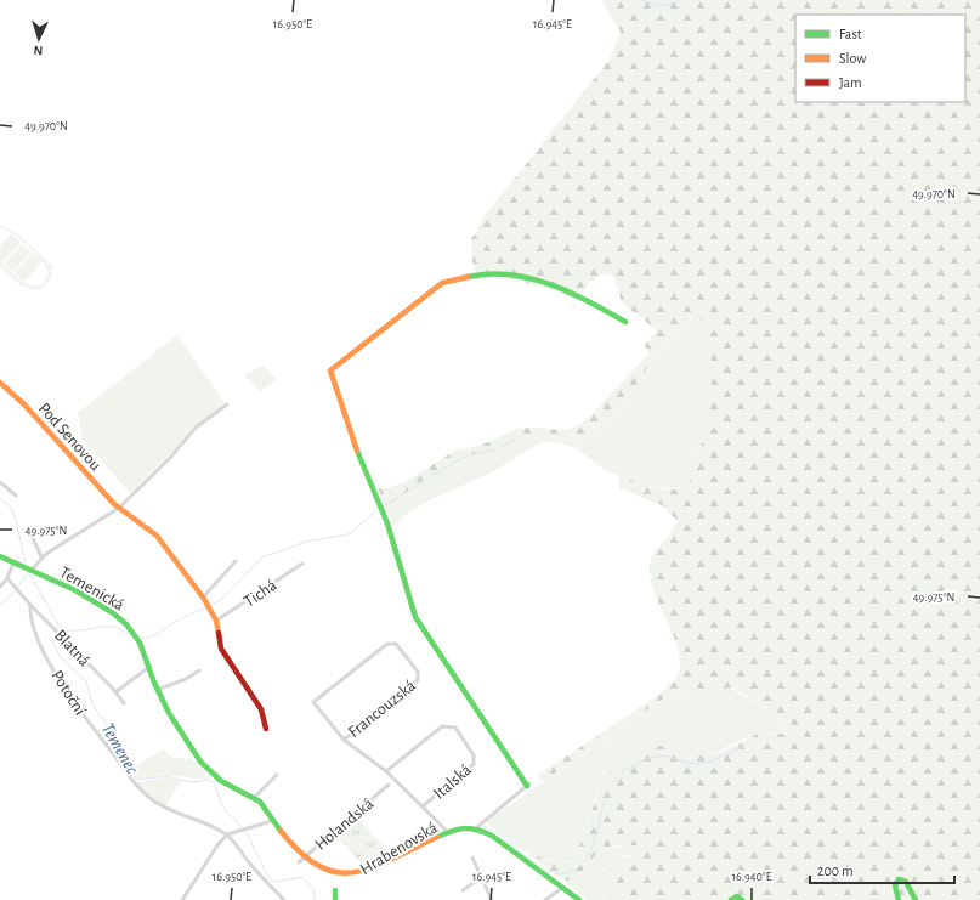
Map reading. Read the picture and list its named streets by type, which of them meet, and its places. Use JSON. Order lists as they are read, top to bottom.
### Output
{
  "streets": {
    "street": [
      "Pod Senovou",
      "Temenická",
      "Tichá",
      "Blatná",
      "Potoční",
      "Francouzská",
      "Italská",
      "Holandská",
      "Hrabenovská"
    ]
  },
  "crossings": [
    ["Pod Senovou", "Temenická"],
    ["Pod Senovou", "Tichá"],
    ["Temenická", "Holandská"],
    ["Blatná", "Potoční"]
  ],
  "water": ["Temenec"],
  "legend": ["Fast", "Slow", "Jam"],
  "scale_bar": "200 m",
  "north": "bottom",
  "coordinates": [
    "16.950°E",
    "16.945°E",
    "49.970°N",
    "49.975°N",
    "16.940°E"
  ]
}
